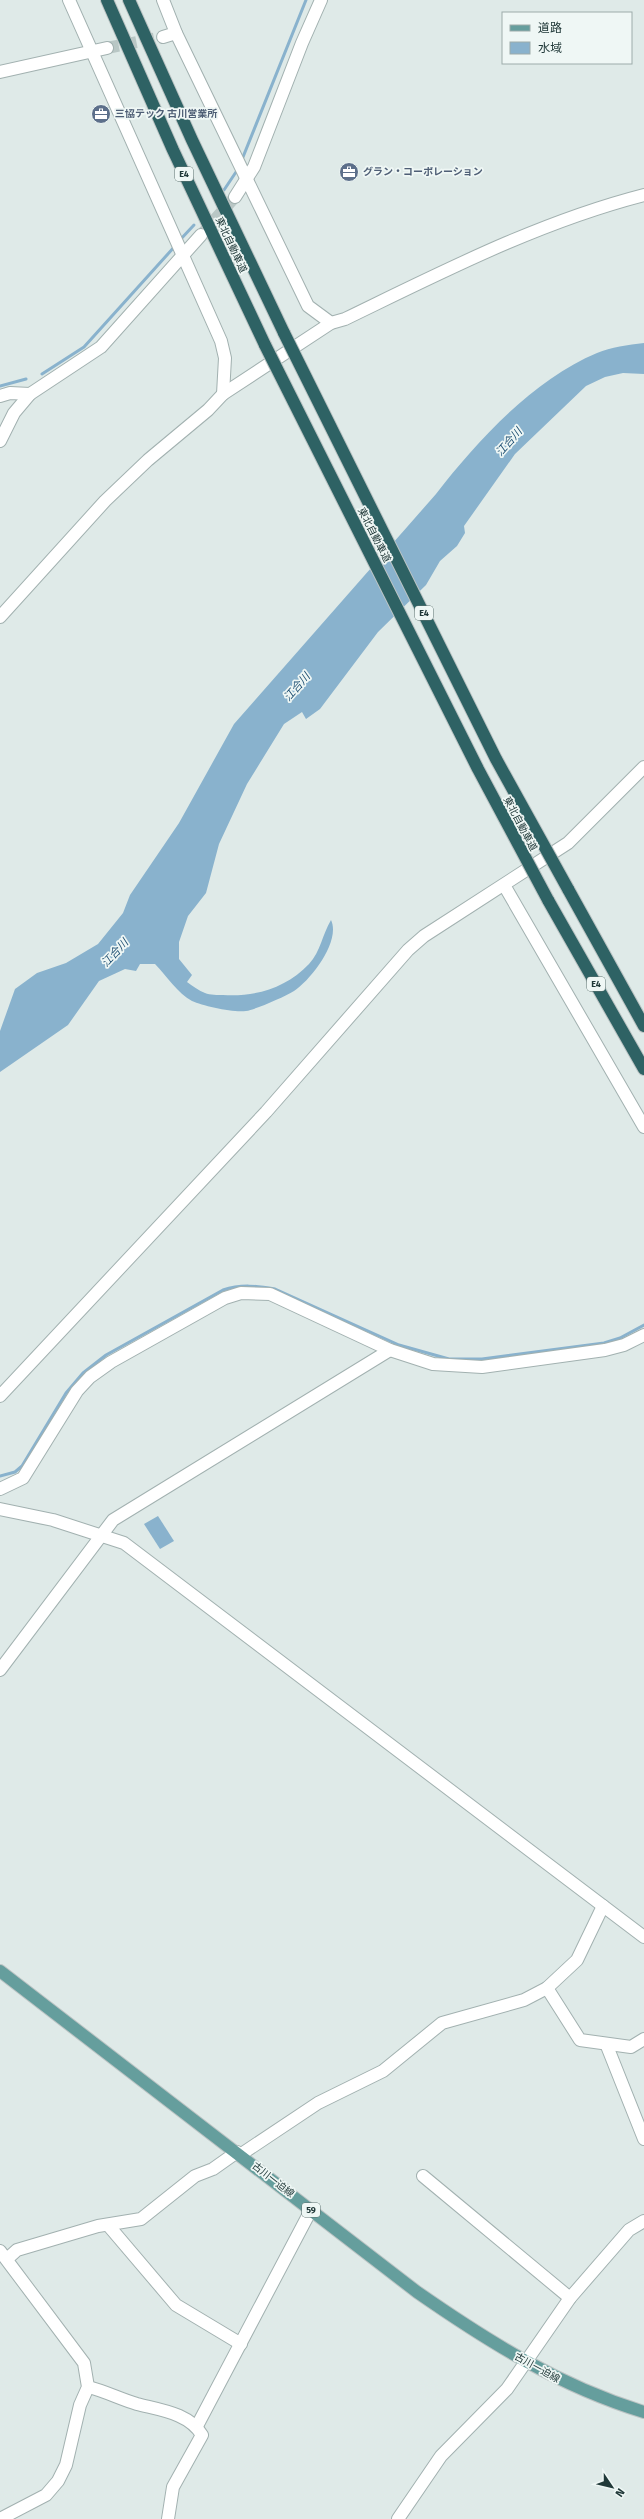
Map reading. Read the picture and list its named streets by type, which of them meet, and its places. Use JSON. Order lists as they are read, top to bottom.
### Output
{
  "streets": {
    "highway": ["E4", "東北自動車道"],
    "main road": ["古川一迫線", "59"]
  },
  "water": ["江合川"],
  "places": {
    "office": ["三協テック 古川営業所", "グラン・コーポレーション"]
  },
  "legend": ["道路", "水域"],
  "north": "bottom right"
}
